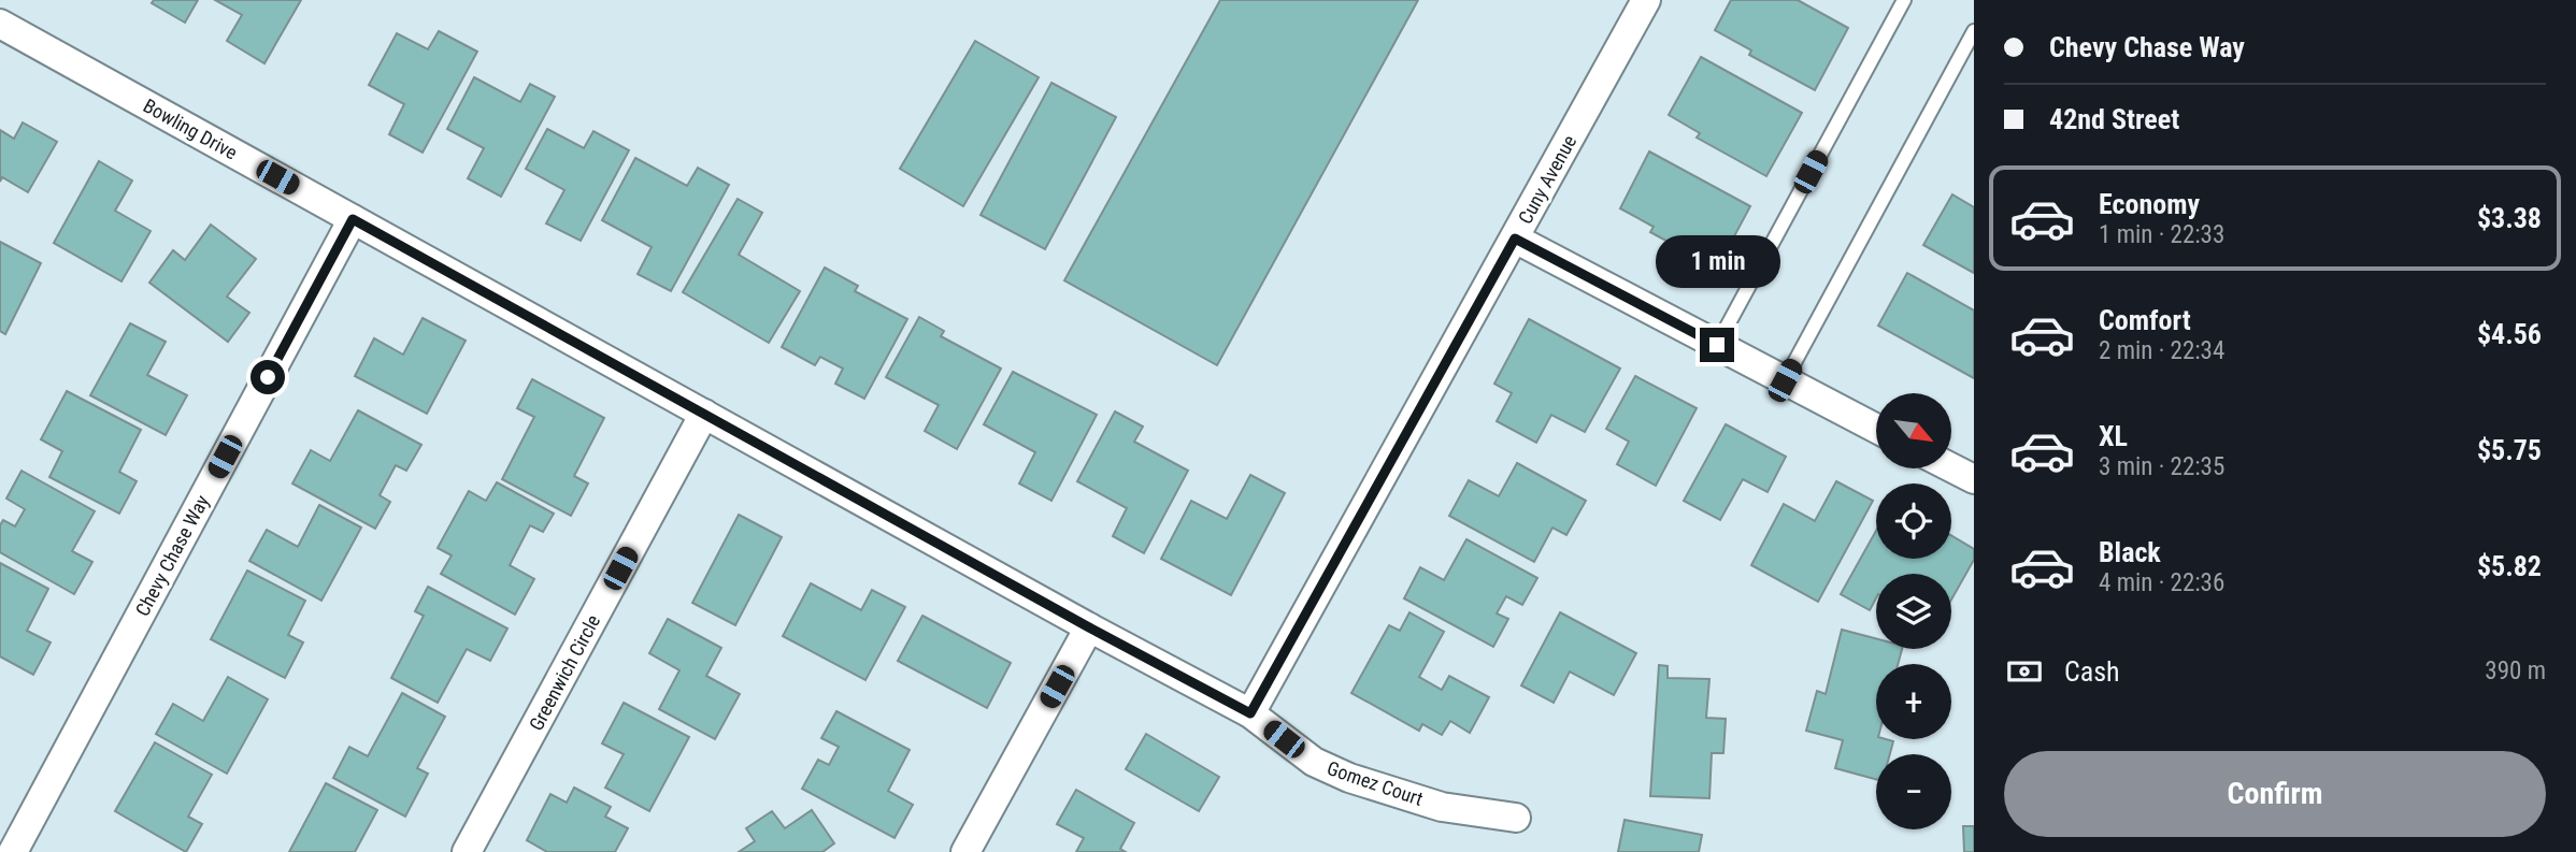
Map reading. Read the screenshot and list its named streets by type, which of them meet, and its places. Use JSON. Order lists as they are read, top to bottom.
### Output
{
  "streets": {
    "street": [
      "Bowling Drive",
      "Cuny Avenue",
      "Chevy Chase Way",
      "Greenwich Circle",
      "Gomez Court"
    ]
  },
  "crossings": [
    ["Bowling Drive", "Cuny Avenue"],
    ["Bowling Drive", "Chevy Chase Way"],
    ["Bowling Drive", "Greenwich Circle"],
    ["Bowling Drive", "Gomez Court"],
    ["Cuny Avenue", "Gomez Court"]
  ],
  "north": "bottom right",
  "page": {
    "banner": ["Chevy Chase Way", "42nd Street"],
    "list": [
      {
        "name": "Economy",
        "note": "1 min · 22:33",
        "value": "$3.38"
      },
      {
        "name": "Comfort",
        "note": "2 min · 22:34",
        "value": "$4.56"
      },
      {
        "name": "XL",
        "note": "3 min · 22:35",
        "value": "$5.75"
      },
      {
        "name": "Black",
        "note": "4 min · 22:36",
        "value": "$5.82"
      }
    ],
    "bubble": "1 min",
    "map_buttons": ["+", "−"],
    "pay": ["Cash", "390 m"],
    "buttons": "Confirm"
  }
}
